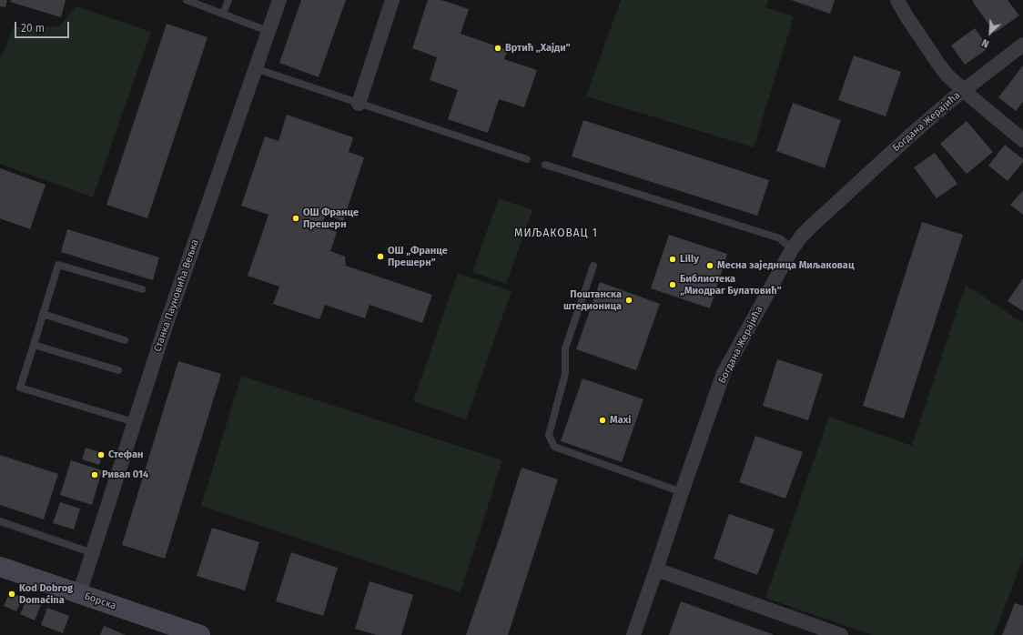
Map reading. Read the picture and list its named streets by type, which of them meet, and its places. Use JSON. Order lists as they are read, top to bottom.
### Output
{
  "streets": {
    "main road": ["Борска"],
    "street": ["Богдана Жерајића", "Станка Пауновића Вељка"]
  },
  "crossings": [
    ["Станка Пауновића Вељка", "Борска"]
  ],
  "districts": ["МИЉАКОВАЦ 1"],
  "places": [
    "Вртић „Хајди”",
    "ОШ Франце Прешерн",
    "ОШ „Франце Прешерн”",
    "Lilly",
    "Месна заједница Миљаковац",
    "Библиотека „Миодраг Булатовић”",
    "Поштанска штедионица",
    "Maxi",
    "Стефан",
    "Ривал 014",
    "Kod Dobrog Domaćina"
  ],
  "scale_bar": "20 m",
  "north": "bottom left"
}
